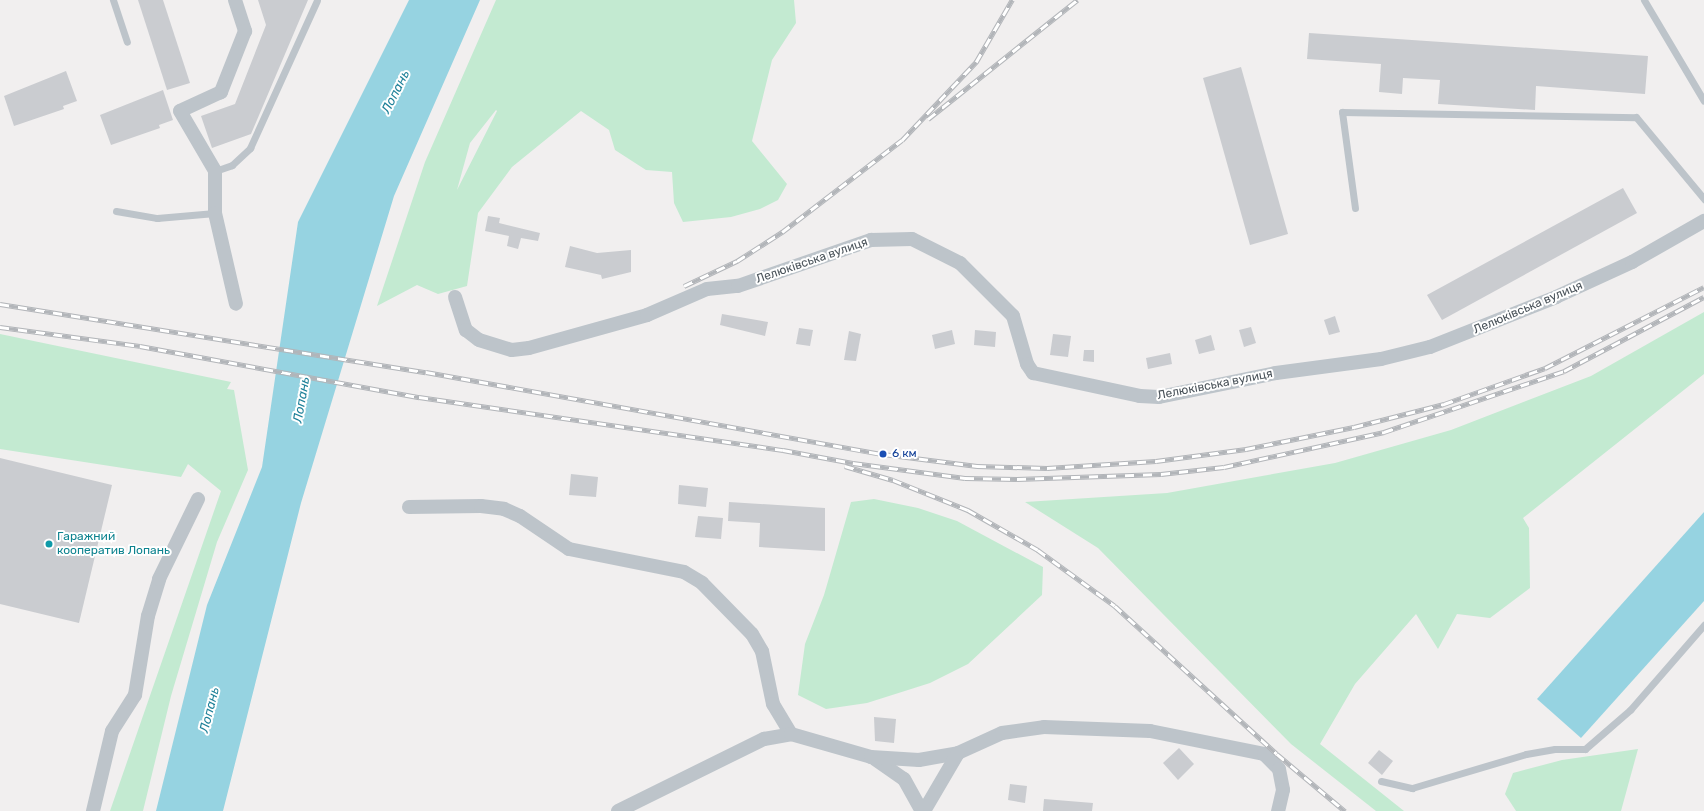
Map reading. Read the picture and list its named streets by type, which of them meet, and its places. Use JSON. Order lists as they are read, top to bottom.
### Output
{
  "streets": {
    "street": ["Лелюківська вулиця"]
  },
  "water": ["Лопань"],
  "places": ["6 км", "Гаражний кооператив Лопань"]
}
